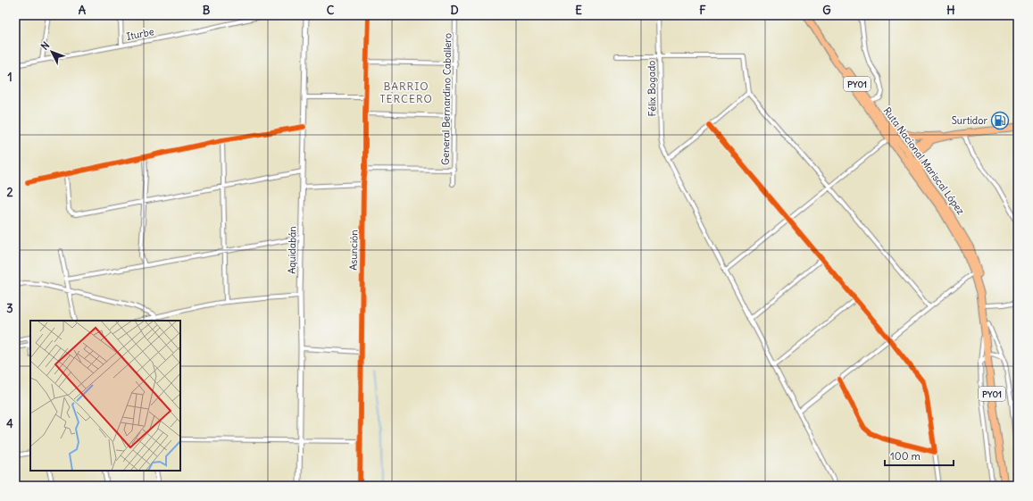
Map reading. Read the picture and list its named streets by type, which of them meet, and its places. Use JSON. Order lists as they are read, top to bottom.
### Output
{
  "streets": {
    "highway": ["PY01", "Ruta Nacional Mariscal López"],
    "street": [
      "Iturbe",
      "Félix Bogado",
      "General Bernardino Caballero",
      "Aquidabán",
      "Asunción"
    ]
  },
  "districts": ["BARRIO TERCERO"],
  "places": {
    "fuel station": ["Surtidor"]
  },
  "scale_bar": "100 m",
  "north": "top left",
  "grid": {
    "columns": [
      "A",
      "B",
      "C",
      "D",
      "E",
      "F",
      "G",
      "H"
    ],
    "rows": [
      "1",
      "2",
      "3",
      "4"
    ]
  }
}
